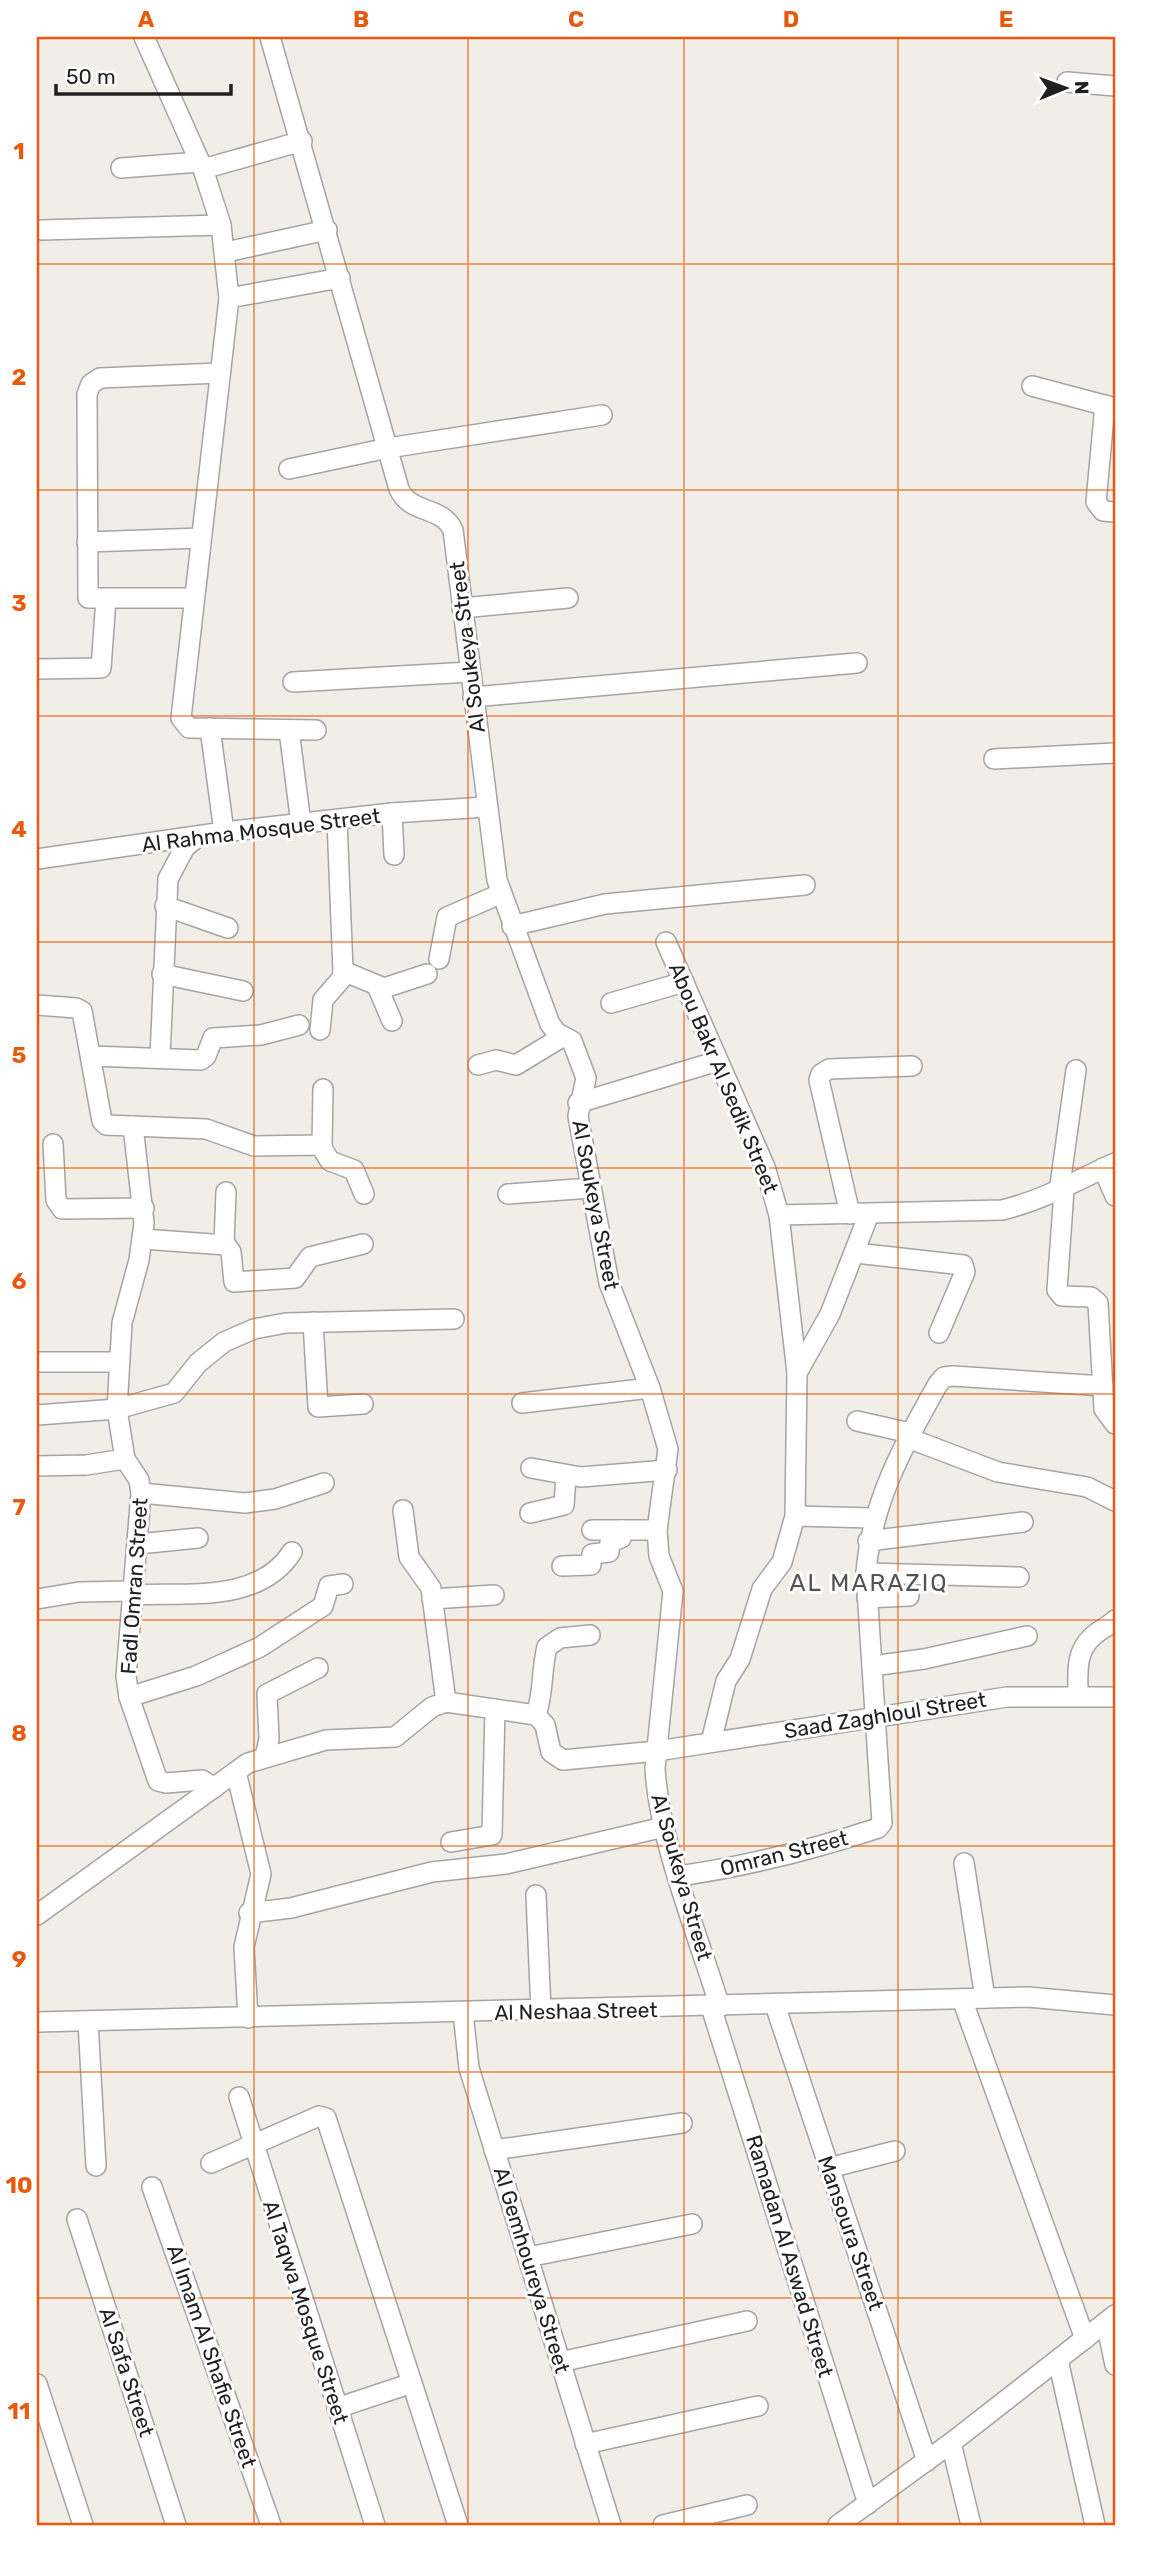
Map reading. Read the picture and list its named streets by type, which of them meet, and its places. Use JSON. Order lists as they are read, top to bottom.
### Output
{
  "streets": {
    "street": [
      "Al Soukeya Street",
      "Al Rahma Mosque Street",
      "Abou Bakr Al Sedik Street",
      "Fadl Omran Street",
      "Saad Zaghloul Street",
      "Omran Street",
      "Al Neshaa Street",
      "Mansoura Street",
      "Ramadan Al Aswad Street",
      "Al Gemhoureya Street",
      "Al Taqwa Mosque Street",
      "Al Imam Al Shafie Street",
      "Al Safa Street"
    ]
  },
  "crossings": [
    ["Al Soukeya Street", "Al Rahma Mosque Street"],
    ["Al Soukeya Street", "Saad Zaghloul Street"],
    ["Al Soukeya Street", "Omran Street"],
    ["Al Soukeya Street", "Al Neshaa Street"],
    ["Al Soukeya Street", "Ramadan Al Aswad Street"],
    ["Abou Bakr Al Sedik Street", "Saad Zaghloul Street"],
    ["Saad Zaghloul Street", "Omran Street"],
    ["Al Neshaa Street", "Mansoura Street"],
    ["Al Neshaa Street", "Ramadan Al Aswad Street"],
    ["Al Neshaa Street", "Al Gemhoureya Street"]
  ],
  "districts": ["AL MARAZIQ"],
  "scale_bar": "50 m",
  "north": "right",
  "grid": {
    "columns": [
      "A",
      "B",
      "C",
      "D",
      "E"
    ],
    "rows": [
      "1",
      "2",
      "3",
      "4",
      "5",
      "6",
      "7",
      "8",
      "9",
      "10",
      "11"
    ]
  }
}
